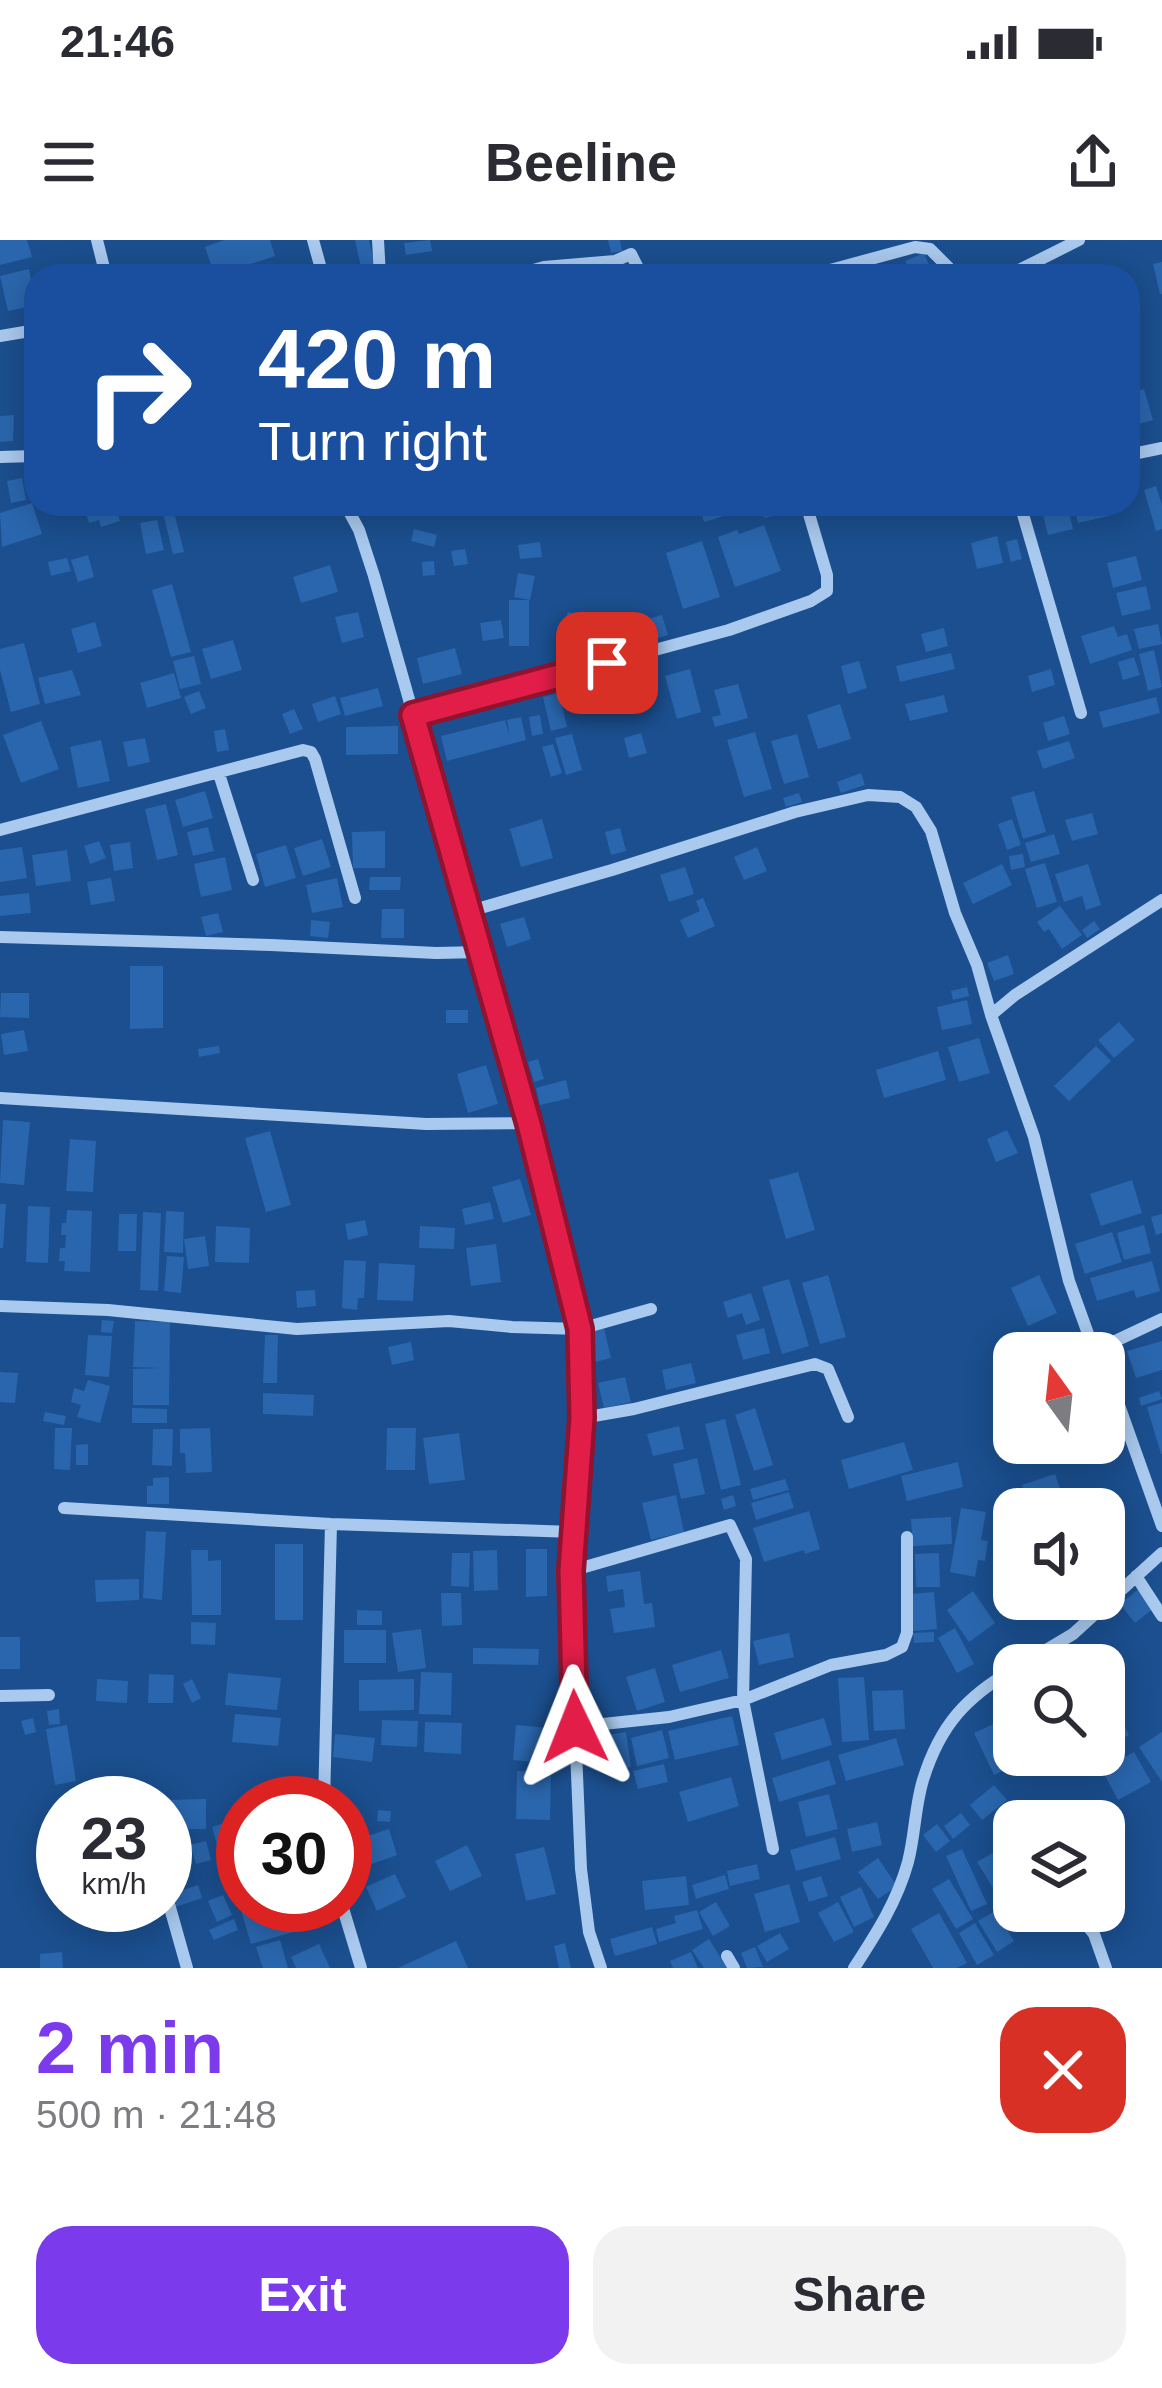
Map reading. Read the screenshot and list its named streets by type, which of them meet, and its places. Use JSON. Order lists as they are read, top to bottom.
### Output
{
  "north": "top",
  "page": {
    "status": "21:46",
    "header": "Beeline",
    "turn": ["420 m", "Turn right"],
    "speed": "23 km/h",
    "limit": "30",
    "heading": ["2 min", "500 m · 21:48"],
    "buttons": ["Exit", "Share"]
  }
}
